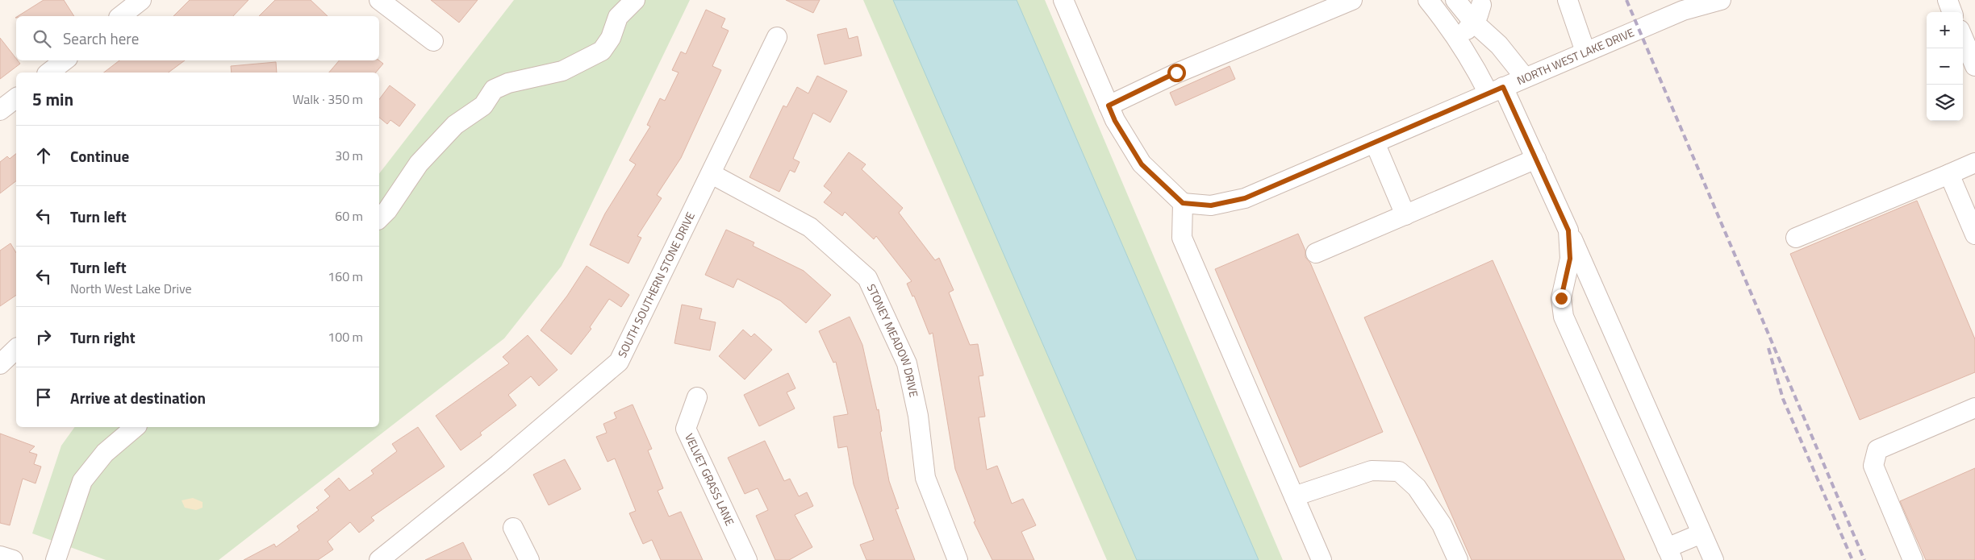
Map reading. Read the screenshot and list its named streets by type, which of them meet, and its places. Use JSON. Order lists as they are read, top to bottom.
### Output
{
  "streets": {
    "street": [
      "NORTH WEST LAKE DRIVE",
      "SOUTH SOUTHERN STONE DRIVE",
      "STONEY MEADOW DRIVE",
      "VELVET GRASS LANE"
    ]
  },
  "crossings": [
    ["SOUTH SOUTHERN STONE DRIVE", "STONEY MEADOW DRIVE"]
  ],
  "page": {
    "map_buttons": ["+", "−"],
    "search": "Search here",
    "heading": ["5 min", "Walk · 350 m"],
    "list": [
      ["Continue", "30 m"],
      ["Turn left", "60 m"],
      ["Turn left", "North West Lake Drive", "160 m"],
      ["Turn right", "100 m"],
      "Arrive at destination"
    ]
  }
}
